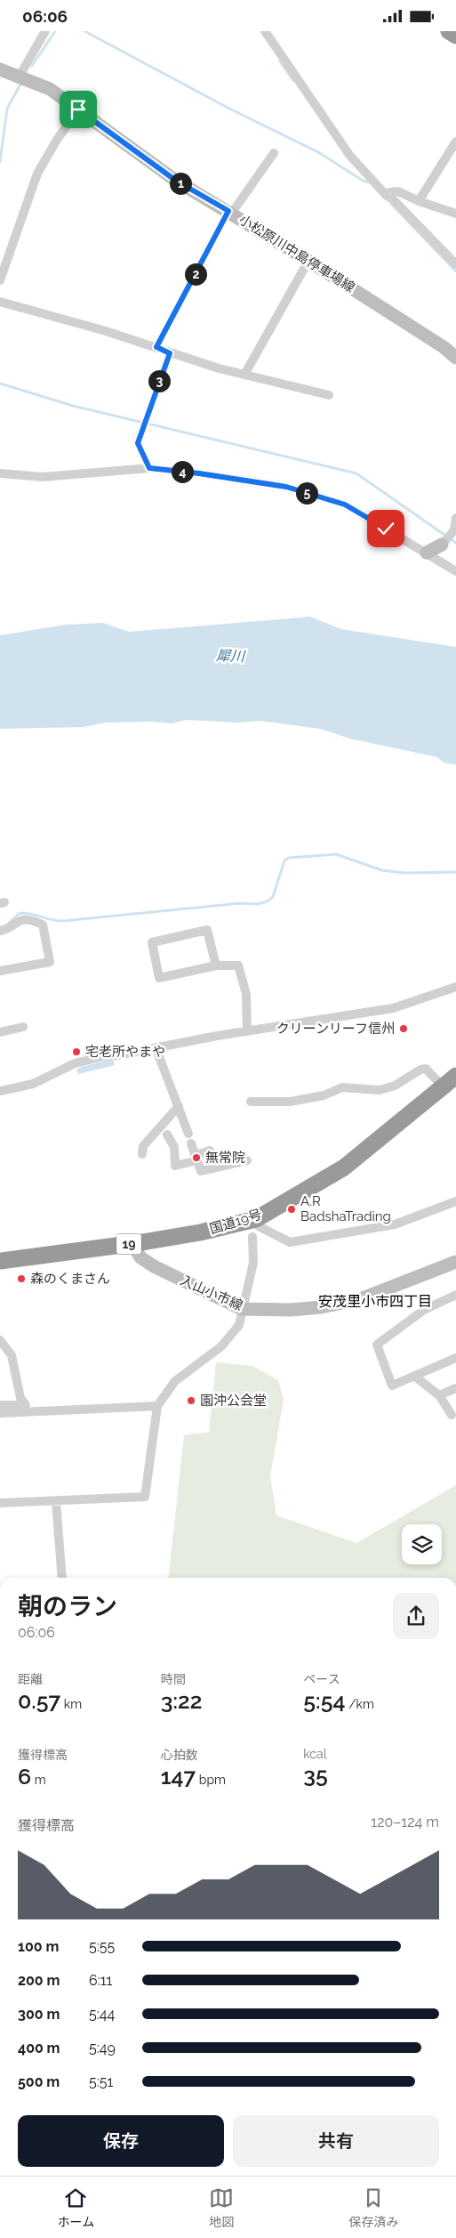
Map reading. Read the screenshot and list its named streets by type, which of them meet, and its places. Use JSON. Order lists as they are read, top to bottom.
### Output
{
  "streets": {
    "highway": ["国道19号", "19"],
    "main road": ["小松原川中島停車場線", "入山小市線"]
  },
  "crossings": [
    ["国道19号", "入山小市線"]
  ],
  "districts": ["安茂里小市四丁目"],
  "water": ["犀川"],
  "places": [
    "クリーンリーフ信州",
    "宅老所やまや",
    "無常院",
    "A.R BadshaTrading",
    "森のくまさん",
    "園沖公会堂"
  ],
  "page": {
    "status": "06:06",
    "pins": [
      "1",
      "2",
      "3",
      "4",
      "5"
    ],
    "heading": ["朝のラン", "06:06"],
    "stats": [
      ["距離", "0.57 km"],
      ["時間", "3:22"],
      ["ペース", "5:54 /km"],
      ["獲得標高", "6 m"],
      ["心拍数", "147 bpm"],
      ["kcal", "35"]
    ],
    "chart": ["獲得標高", "120–124 m"],
    "list": [
      {
        "name": "100 m",
        "note": "5:55"
      },
      {
        "name": "200 m",
        "note": "6:11"
      },
      {
        "name": "300 m",
        "note": "5:44"
      },
      {
        "name": "400 m",
        "note": "5:49"
      },
      {
        "name": "500 m",
        "note": "5:51"
      }
    ],
    "buttons": ["保存", "共有"],
    "tabs": ["ホーム", "地図", "保存済み"]
  }
}
